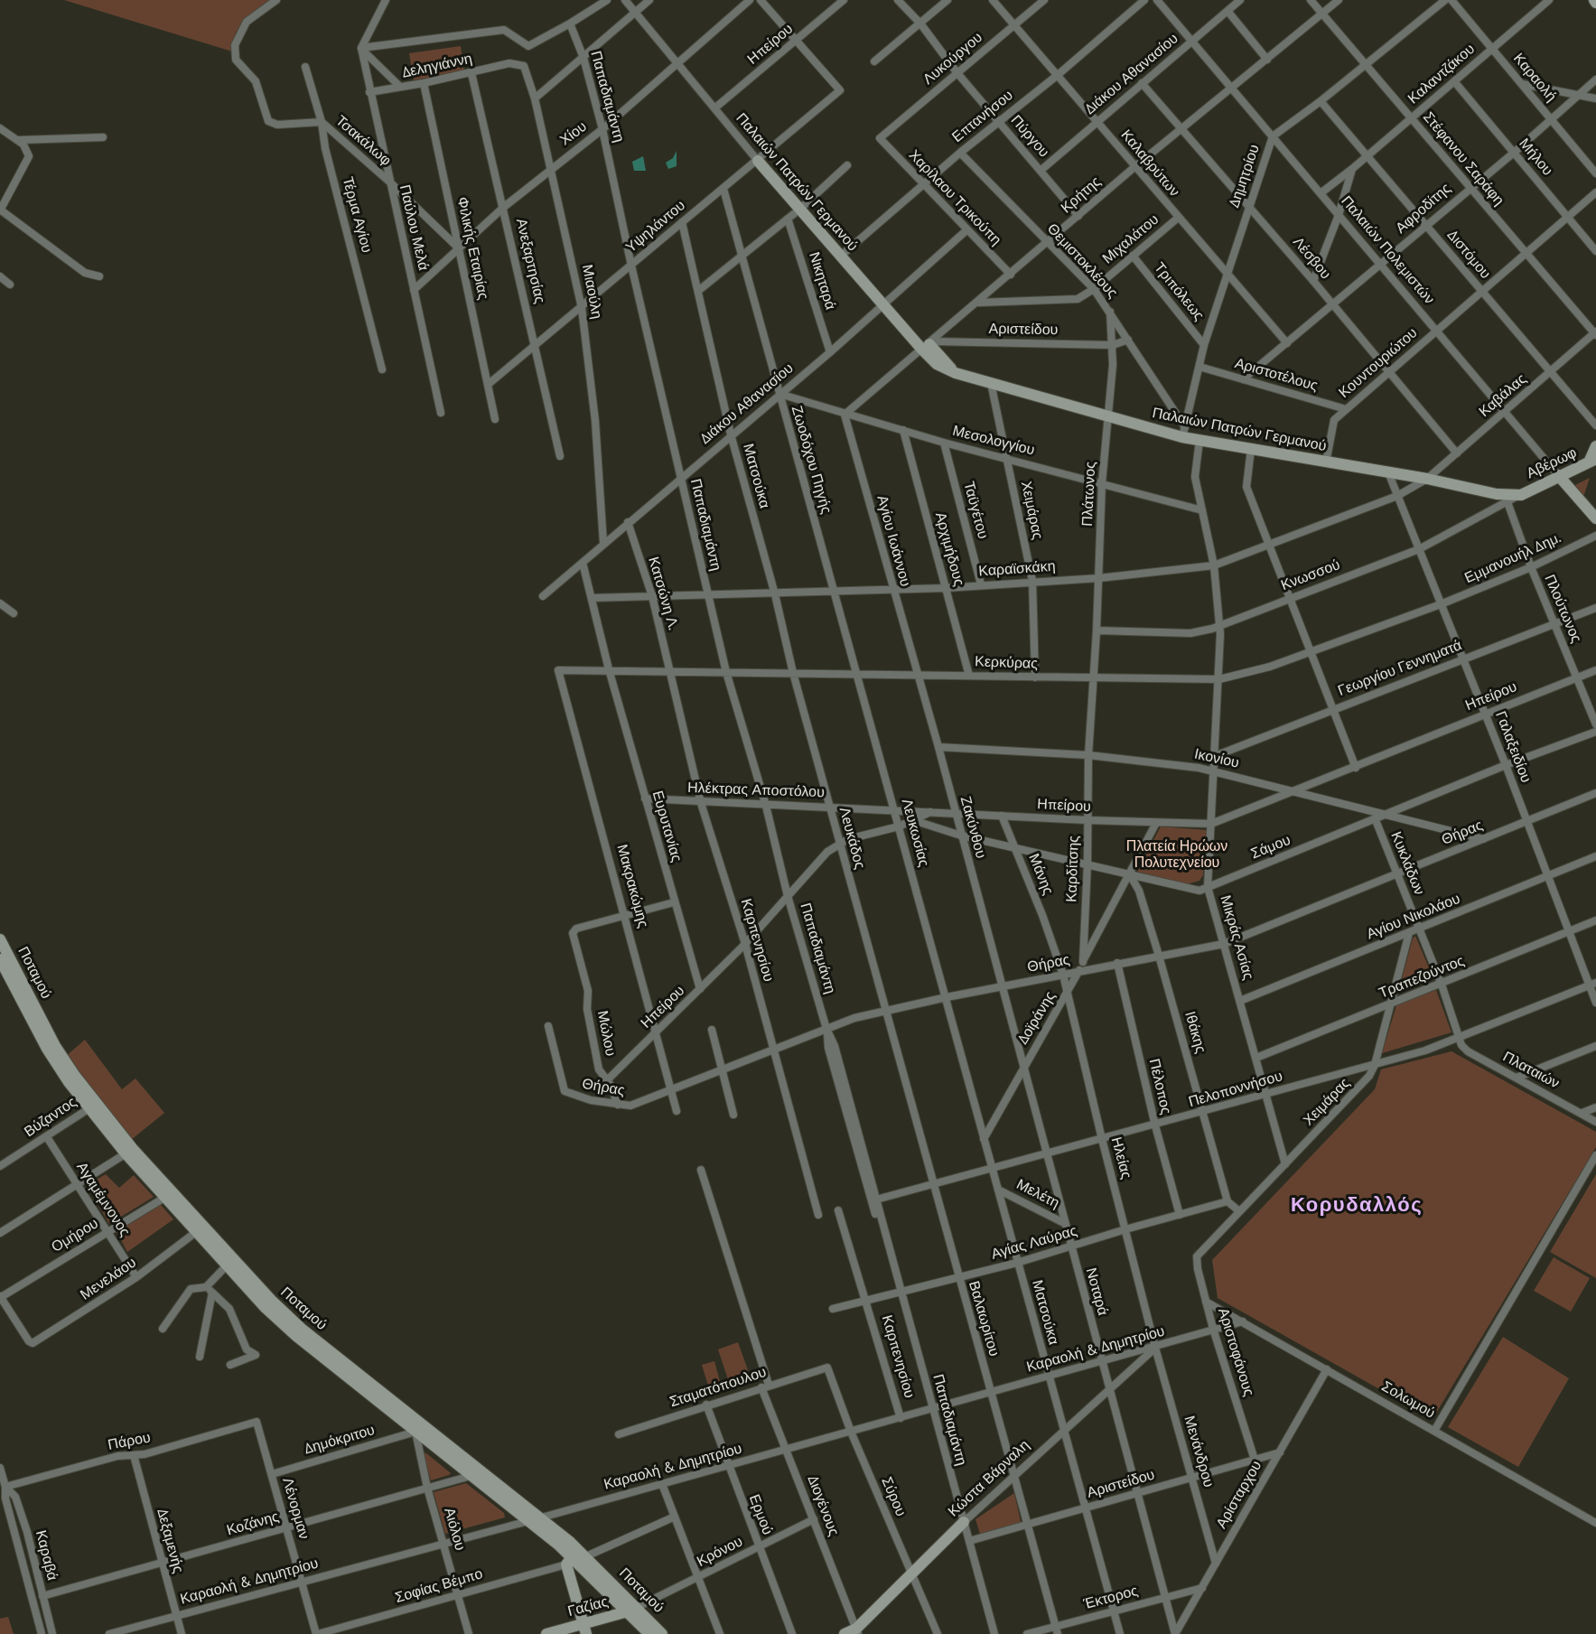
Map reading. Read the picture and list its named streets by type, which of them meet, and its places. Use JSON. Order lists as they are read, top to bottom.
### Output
{
  "streets": {
    "street": [
      "Ηπείρου",
      "Λυκούργου",
      "Δεληγιάννη",
      "Διάκου Αθανασίου",
      "Καλαντζάκου",
      "Καραολή",
      "Παπαδιαμάντη",
      "Επτανήσου",
      "Χίου",
      "Πύργου",
      "Τσακάλωφ",
      "Μήλου",
      "Στέφανου Σαράφη",
      "Καλαβρύτων",
      "Δημητρίου",
      "Παλαιών Πατρών Γερμανού",
      "Κρήτης",
      "Χαρίλαου Τρικούπη",
      "Αφροδίτης",
      "Τέρμα Αγίου",
      "Υψηλάντου",
      "Παύλου Μελά",
      "Μιχαλάτου",
      "Φιλικής Εταιρίας",
      "Παλαιών Πολεμιστών",
      "Διστόμου",
      "Λέσβου",
      "Ανεξαρτησίας",
      "Θεμιστοκλέους",
      "Νικηταρά",
      "Μιαούλη",
      "Τριπόλεως",
      "Αριστείδου",
      "Κουντουριώτου",
      "Αριστοτέλους",
      "Καβάλας",
      "Μεσολογγίου",
      "Ζωοδόχου Πηγής",
      "Αβέρωφ",
      "Ματσούκα",
      "Πλάτωνος",
      "Ταϋγέτου",
      "Χειμάρας",
      "Αγίου Ιωάννου",
      "Αρχιμήδους",
      "Εμμανουήλ Δημ.",
      "Καραϊσκάκη",
      "Κνωσσού",
      "Κατσώνη Λ.",
      "Πλούτωνος",
      "Κερκύρας",
      "Γεωργίου Γεννηματά",
      "Γαλαξειδίου",
      "Ικονίου",
      "Ηλέκτρας Αποστόλου",
      "Ευρυτανίας",
      "Ζακύνθου",
      "Λευκωσίας",
      "Θήρας",
      "Λeυκάδος",
      "Σάμου",
      "Κυκλάδων",
      "Καρδίτσης",
      "Μάνης",
      "Μακρακώμης",
      "Αγίου Νικολάου",
      "Μικράς Ασίας",
      "Καρπενησίου",
      "Ποταμού",
      "Τραπεζούντος",
      "Δοϊράνης",
      "Ιθάκης",
      "Μώλου",
      "Πλαταιών",
      "Πέλοπος",
      "Πελοποννήσου",
      "Βύζαντος",
      "Ηλείας",
      "Μελέτη",
      "Αγαμέμνονος",
      "Ομήρου",
      "Αγίας Λαύρας",
      "Μενελάου",
      "Νοταρά",
      "Βαλαωρίτου",
      "Καραολή & Δημητρίου",
      "Αριστοφάνους",
      "Σταματόπουλου",
      "Σολωμού",
      "Δημόκριτου",
      "Πάρου",
      "Μενάνδρου",
      "Κώστα Βάρναλη",
      "Αρίσταρχου",
      "Σύρου",
      "Διογένους",
      "Λένορμαν",
      "Ερμού",
      "Κοζάνης",
      "Αιόλου",
      "Δεξαμενής",
      "Κρόνου",
      "Καραβά",
      "Σοφίας Βέμπο",
      "Έκτορος",
      "Γαζίας"
    ]
  },
  "crossings": [
    ["Ηπείρου", "Παπαδιαμάντη"],
    ["Ηπείρου", "Παλαιών Πατρών Γερμανού"],
    ["Ηπείρου", "Υψηλάντου"],
    ["Ηπείρου", "Πλούτωνος"],
    ["Ηπείρου", "Γαλαξειδίου"],
    ["Ηπείρου", "Ικονίου"],
    ["Ηπείρου", "Ηλέκτρας Αποστόλου"],
    ["Ηπείρου", "Ευρυτανίας"],
    ["Ηπείρου", "Ζακύνθου"],
    ["Ηπείρου", "Λευκωσίας"],
    ["Ηπείρου", "Λeυκάδος"],
    ["Ηπείρου", "Σάμου"],
    ["Ηπείρου", "Καρδίτσης"],
    ["Ηπείρου", "Μάνης"],
    ["Ηπείρου", "Μακρακώμης"],
    ["Ηπείρου", "Μικράς Ασίας"],
    ["Ηπείρου", "Καρπενησίου"],
    ["Ηπείρου", "Δοϊράνης"],
    ["Ηπείρου", "Μώλου"],
    ["Λυκούργου", "Πύργου"],
    ["Λυκούργου", "Καλαβρύτων"],
    ["Λυκούργου", "Χαρίλαου Τρικούπη"],
    ["Δεληγιάννη", "Παύλου Μελά"],
    ["Δεληγιάννη", "Φιλικής Εταιρίας"],
    ["Δεληγιάννη", "Ανεξαρτησίας"],
    ["Δεληγιάννη", "Μιαούλη"],
    ["Διάκου Αθανασίου", "Παπαδιαμάντη"],
    ["Διάκου Αθανασίου", "Πύργου"],
    ["Διάκου Αθανασίου", "Καλαβρύτων"],
    ["Διάκου Αθανασίου", "Παλαιών Πατρών Γερμανού"],
    ["Διάκου Αθανασίου", "Χαρίλαου Τρικούπη"],
    ["Διάκου Αθανασίου", "Παλαιών Πολεμιστών"],
    ["Διάκου Αθανασίου", "Λέσβου"],
    ["Διάκου Αθανασίου", "Νικηταρά"],
    ["Διάκου Αθανασίου", "Μιαούλη"],
    ["Διάκου Αθανασίου", "Μεσολογγίου"],
    ["Διάκου Αθανασίου", "Ζωοδόχου Πηγής"],
    ["Διάκου Αθανασίου", "Ματσούκα"],
    ["Διάκου Αθανασίου", "Κατσώνη Λ."],
    ["Καλαντζάκου", "Καραολή"],
    ["Καλαντζάκου", "Μήλου"],
    ["Καλαντζάκου", "Στέφανου Σαράφη"],
    ["Καλαντζάκου", "Παλαιών Πολεμιστών"],
    ["Καλαντζάκου", "Διστόμου"],
    ["Καραολή", "Αφροδίτης"],
    ["Παπαδιαμάντη", "Χίου"],
    ["Παπαδιαμάντη", "Υψηλάντου"],
    ["Παπαδιαμάντη", "Αριστείδου"],
    ["Παπαδιαμάντη", "Καραϊσκάκη"],
    ["Παπαδιαμάντη", "Κερκύρας"],
    ["Παπαδιαμάντη", "Ηλέκτρας Αποστόλου"],
    ["Παπαδιαμάντη", "Θήρας"],
    ["Παπαδιαμάντη", "Πελοποννήσου"],
    ["Παπαδιαμάντη", "Αγίας Λαύρας"],
    ["Παπαδιαμάντη", "Καραολή & Δημητρίου"],
    ["Παπαδιαμάντη", "Κώστα Βάρναλη"],
    ["Επτανήσου", "Πύργου"],
    ["Επτανήσου", "Καλαβρύτων"],
    ["Επτανήσου", "Παλαιών Πατρών Γερμανού"],
    ["Επτανήσου", "Χαρίλαου Τρικούπη"],
    ["Επτανήσου", "Θεμιστοκλέους"],
    ["Χίου", "Τσακάλωφ"],
    ["Χίου", "Παλαιών Πατρών Γερμανού"],
    ["Χίου", "Παύλου Μελά"],
    ["Χίου", "Φιλικής Εταιρίας"],
    ["Χίου", "Ανεξαρτησίας"],
    ["Χίου", "Μιαούλη"],
    ["Πύργου", "Κρήτης"],
    ["Τσακάλωφ", "Τέρμα Αγίου"],
    ["Τσακάλωφ", "Παύλου Μελά"],
    ["Τσακάλωφ", "Φιλικής Εταιρίας"],
    ["Μήλου", "Αφροδίτης"],
    ["Μήλου", "Κουντουριώτου"],
    ["Στέφανου Σαράφη", "Δημητρίου"],
    ["Στέφανου Σαράφη", "Κρήτης"],
    ["Στέφανου Σαράφη", "Αφροδίτης"],
    ["Στέφανου Σαράφη", "Κουντουριώτου"],
    ["Στέφανου Σαράφη", "Καβάλας"],
    ["Καλαβρύτων", "Δημητρίου"],
    ["Καλαβρύτων", "Κρήτης"],
    ["Καλαβρύτων", "Αφροδίτης"],
    ["Καλαβρύτων", "Μιχαλάτου"],
    ["Δημητρίου", "Παλαιών Πατρών Γερμανού"],
    ["Δημητρίου", "Παλαιών Πολεμιστών"],
    ["Δημητρίου", "Διστόμου"],
    ["Δημητρίου", "Λέσβου"],
    ["Δημητρίου", "Θεμιστοκλέους"],
    ["Δημητρίου", "Τριπόλεως"],
    ["Δημητρίου", "Αριστοτέλους"],
    ["Παλαιών Πατρών Γερμανού", "Κρήτης"],
    ["Παλαιών Πατρών Γερμανού", "Υψηλάντου"],
    ["Παλαιών Πατρών Γερμανού", "Θεμιστοκλέους"],
    ["Παλαιών Πατρών Γερμανού", "Αριστείδου"],
    ["Παλαιών Πατρών Γερμανού", "Κουντουριώτου"],
    ["Παλαιών Πατρών Γερμανού", "Καβάλας"],
    ["Παλαιών Πατρών Γερμανού", "Αβέρωφ"],
    ["Παλαιών Πατρών Γερμανού", "Πλάτωνος"],
    ["Παλαιών Πατρών Γερμανού", "Χειμάρας"],
    ["Παλαιών Πατρών Γερμανού", "Καραϊσκάκη"],
    ["Παλαιών Πατρών Γερμανού", "Κνωσσού"],
    ["Παλαιών Πατρών Γερμανού", "Γαλαξειδίου"],
    ["Κρήτης", "Χαρίλαου Τρικούπη"],
    ["Κρήτης", "Μιχαλάτου"],
    ["Κρήτης", "Παλαιών Πολεμιστών"],
    ["Κρήτης", "Λέσβου"],
    ["Κρήτης", "Θεμιστοκλέους"],
    ["Κρήτης", "Αριστείδου"],
    ["Κρήτης", "Μεσολογγίου"],
    ["Κρήτης", "Αγίου Ιωάννου"],
    ["Αφροδίτης", "Παλαιών Πολεμιστών"],
    ["Αφροδίτης", "Διστόμου"],
    ["Αφροδίτης", "Λέσβου"],
    ["Αφροδίτης", "Αριστοτέλους"],
    ["Υψηλάντου", "Φιλικής Εταιρίας"],
    ["Υψηλάντου", "Ανεξαρτησίας"],
    ["Υψηλάντου", "Μιαούλη"],
    ["Υψηλάντου", "Ζωοδόχου Πηγής"],
    ["Υψηλάντου", "Ματσούκα"],
    ["Μιχαλάτου", "Θεμιστοκλέους"],
    ["Μιχαλάτου", "Τριπόλεως"],
    ["Παλαιών Πολεμιστών", "Κουντουριώτου"],
    ["Παλαιών Πολεμιστών", "Καβάλας"],
    ["Παλαιών Πολεμιστών", "Αβέρωφ"],
    ["Διστόμου", "Κουντουριώτου"],
    ["Διστόμου", "Καβάλας"],
    ["Λέσβου", "Κουντουριώτου"],
    ["Λέσβου", "Καβάλας"],
    ["Θεμιστοκλέους", "Πλάτωνος"],
    ["Αριστείδου", "Ματσούκα"],
    ["Αριστείδου", "Πλάτωνος"],
    ["Αριστείδου", "Νοταρά"],
    ["Αριστείδου", "Βαλαωρίτου"],
    ["Αριστείδου", "Αριστοφάνους"],
    ["Αριστείδου", "Μενάνδρου"],
    ["Αριστείδου", "Αρίσταρχου"],
    ["Κουντουριώτου", "Αριστοτέλους"],
    ["Καβάλας", "Καραϊσκάκη"],
    ["Μεσολογγίου", "Ζωοδόχου Πηγής"],
    ["Μεσολογγίου", "Πλάτωνος"],
    ["Μεσολογγίου", "Ταϋγέτου"],
    ["Μεσολογγίου", "Χειμάρας"],
    ["Μεσολογγίου", "Αγίου Ιωάννου"],
    ["Μεσολογγίου", "Αρχιμήδους"],
    ["Ζωοδόχου Πηγής", "Καραϊσκάκη"],
    ["Ζωοδόχου Πηγής", "Κερκύρας"],
    ["Ζωοδόχου Πηγής", "Λευκωσίας"],
    ["Αβέρωφ", "Κνωσσού"],
    ["Ματσούκα", "Καραϊσκάκη"],
    ["Ματσούκα", "Κερκύρας"],
    ["Ματσούκα", "Λευκωσίας"],
    ["Ματσούκα", "Θήρας"],
    ["Ματσούκα", "Λeυκάδος"],
    ["Ματσούκα", "Δοϊράνης"],
    ["Ματσούκα", "Πελοποννήσου"],
    ["Ματσούκα", "Μελέτη"],
    ["Ματσούκα", "Αγίας Λαύρας"],
    ["Ματσούκα", "Καραολή & Δημητρίου"],
    ["Ματσούκα", "Κώστα Βάρναλη"],
    ["Ματσούκα", "Έκτορος"],
    ["Πλάτωνος", "Καραϊσκάκη"],
    ["Πλάτωνος", "Κνωσσού"],
    ["Πλάτωνος", "Κερκύρας"],
    ["Πλάτωνος", "Καρδίτσης"],
    ["Ταϋγέτου", "Καραϊσκάκη"],
    ["Χειμάρας", "Καραϊσκάκη"],
    ["Χειμάρας", "Κερκύρας"],
    ["Χειμάρας", "Αγίου Νικολάου"],
    ["Χειμάρας", "Μικράς Ασίας"],
    ["Χειμάρας", "Τραπεζούντος"],
    ["Χειμάρας", "Πελοποννήσου"],
    ["Χειμάρας", "Αριστοφάνους"],
    ["Αγίου Ιωάννου", "Καραϊσκάκη"],
    ["Αγίου Ιωάννου", "Κερκύρας"],
    ["Αγίου Ιωάννου", "Ζακύνθου"],
    ["Αρχιμήδους", "Καραϊσκάκη"],
    ["Αρχιμήδους", "Κερκύρας"],
    ["Εμμανουήλ Δημ.", "Πλούτωνος"],
    ["Εμμανουήλ Δημ.", "Κερκύρας"],
    ["Εμμανουήλ Δημ.", "Γαλαξειδίου"],
    ["Καραϊσκάκη", "Κατσώνη Λ."],
    ["Καραϊσκάκη", "Γαλαξειδίου"],
    ["Κνωσσού", "Πλούτωνος"],
    ["Κνωσσού", "Γαλαξειδίου"],
    ["Κατσώνη Λ.", "Κερκύρας"],
    ["Κατσώνη Λ.", "Καρπενησίου"],
    ["Πλούτωνος", "Γεωργίου Γεννηματά"],
    ["Κερκύρας", "Γαλαξειδίου"],
    ["Κερκύρας", "Ευρυτανίας"],
    ["Κερκύρας", "Ζακύνθου"],
    ["Κερκύρας", "Λευκωσίας"],
    ["Κερκύρας", "Λeυκάδος"],
    ["Κερκύρας", "Καρδίτσης"],
    ["Κερκύρας", "Μακρακώμης"],
    ["Κερκύρας", "Μικράς Ασίας"],
    ["Κερκύρας", "Καρπενησίου"],
    ["Γεωργίου Γεννηματά", "Γαλαξειδίου"],
    ["Γεωργίου Γεννηματά", "Μικράς Ασίας"],
    ["Γαλαξειδίου", "Θήρας"],
    ["Γαλαξειδίου", "Σάμου"],
    ["Γαλαξειδίου", "Αγίου Νικολάου"],
    ["Γαλαξειδίου", "Τραπεζούντος"],
    ["Γαλαξειδίου", "Πελοποννήσου"],
    ["Ικονίου", "Ζακύνθου"],
    ["Ικονίου", "Θήρας"],
    ["Ικονίου", "Σάμου"],
    ["Ικονίου", "Καρδίτσης"],
    ["Ικονίου", "Μικράς Ασίας"],
    ["Ηλέκτρας Αποστόλου", "Ευρυτανίας"],
    ["Ηλέκτρας Αποστόλου", "Λευκωσίας"],
    ["Ηλέκτρας Αποστόλου", "Λeυκάδος"],
    ["Ηλέκτρας Αποστόλου", "Καρπενησίου"],
    ["Ζακύνθου", "Θήρας"],
    ["Ζακύνθου", "Σάμου"],
    ["Ζακύνθου", "Νοταρά"],
    ["Λευκωσίας", "Θήρας"],
    ["Θήρας", "Λeυκάδος"],
    ["Θήρας", "Κυκλάδων"],
    ["Θήρας", "Μάνης"],
    ["Θήρας", "Μακρακώμης"],
    ["Θήρας", "Μικράς Ασίας"],
    ["Θήρας", "Καρπενησίου"],
    ["Θήρας", "Δοϊράνης"],
    ["Θήρας", "Ιθάκης"],
    ["Θήρας", "Μώλου"],
    ["Θήρας", "Πέλοπος"],
    ["Θήρας", "Ηλείας"],
    ["Θήρας", "Νοταρά"],
    ["Θήρας", "Βαλαωρίτου"],
    ["Λeυκάδος", "Βαλαωρίτου"],
    ["Σάμου", "Κυκλάδων"],
    ["Σάμου", "Καρδίτσης"],
    ["Σάμου", "Μάνης"],
    ["Σάμου", "Μικράς Ασίας"],
    ["Σάμου", "Δοϊράνης"],
    ["Σάμου", "Ιθάκης"],
    ["Κυκλάδων", "Αγίου Νικολάου"],
    ["Κυκλάδων", "Τραπεζούντος"],
    ["Κυκλάδων", "Πλαταιών"],
    ["Κυκλάδων", "Πελοποννήσου"],
    ["Καρδίτσης", "Δοϊράνης"],
    ["Μάνης", "Ηλείας"],
    ["Μακρακώμης", "Μώλου"],
    ["Αγίου Νικολάου", "Μικράς Ασίας"],
    ["Μικράς Ασίας", "Τραπεζούντος"],
    ["Μικράς Ασίας", "Πελοποννήσου"],
    ["Καρπενησίου", "Αγίας Λαύρας"],
    ["Καρπενησίου", "Καραολή & Δημητρίου"],
    ["Ποταμού", "Βύζαντος"],
    ["Ποταμού", "Ομήρου"],
    ["Ποταμού", "Μενελάου"],
    ["Ποταμού", "Καραολή & Δημητρίου"],
    ["Ποταμού", "Δημόκριτου"],
    ["Ποταμού", "Κοζάνης"],
    ["Ποταμού", "Αιόλου"],
    ["Ποταμού", "Κρόνου"],
    ["Ποταμού", "Σοφίας Βέμπο"],
    ["Ποταμού", "Γαζίας"],
    ["Δοϊράνης", "Ιθάκης"],
    ["Δοϊράνης", "Ηλείας"],
    ["Δοϊράνης", "Νοταρά"],
    ["Ιθάκης", "Πελοποννήσου"],
    ["Ιθάκης", "Αγίας Λαύρας"],
    ["Πλαταιών", "Πελοποννήσου"],
    ["Πέλοπος", "Πελοποννήσου"],
    ["Πέλοπος", "Αγίας Λαύρας"],
    ["Πελοποννήσου", "Ηλείας"],
    ["Πελοποννήσου", "Νοταρά"],
    ["Πελοποννήσου", "Βαλαωρίτου"],
    ["Βύζαντος", "Αγαμέμνονος"],
    ["Ηλείας", "Αγίας Λαύρας"],
    ["Ηλείας", "Καραολή & Δημητρίου"],
    ["Ηλείας", "Μενάνδρου"],
    ["Ηλείας", "Κώστα Βάρναλη"],
    ["Μελέτη", "Νοταρά"],
    ["Αγαμέμνονος", "Ομήρου"],
    ["Αγαμέμνονος", "Μενελάου"],
    ["Ομήρου", "Μενελάου"],
    ["Αγίας Λαύρας", "Νοταρά"],
    ["Αγίας Λαύρας", "Βαλαωρίτου"],
    ["Νοταρά", "Καραολή & Δημητρίου"],
    ["Νοταρά", "Κώστα Βάρναλη"],
    ["Νοταρά", "Αρίσταρχου"],
    ["Νοταρά", "Έκτορος"],
    ["Βαλαωρίτου", "Καραολή & Δημητρίου"],
    ["Βαλαωρίτου", "Κώστα Βάρναλη"],
    ["Βαλαωρίτου", "Έκτορος"],
    ["Καραολή & Δημητρίου", "Αριστοφάνους"],
    ["Καραολή & Δημητρίου", "Σολωμού"],
    ["Καραολή & Δημητρίου", "Μενάνδρου"],
    ["Καραολή & Δημητρίου", "Κώστα Βάρναλη"],
    ["Καραολή & Δημητρίου", "Σύρου"],
    ["Καραολή & Δημητρίου", "Διογένους"],
    ["Καραολή & Δημητρίου", "Λένορμαν"],
    ["Καραολή & Δημητρίου", "Ερμού"],
    ["Καραολή & Δημητρίου", "Αιόλου"],
    ["Καραολή & Δημητρίου", "Δεξαμενής"],
    ["Αριστοφάνους", "Σολωμού"],
    ["Σταματόπουλου", "Σύρου"],
    ["Σταματόπουλου", "Διογένους"],
    ["Σταματόπουλου", "Ερμού"],
    ["Σολωμού", "Αρίσταρχου"],
    ["Δημόκριτου", "Λένορμαν"],
    ["Δημόκριτου", "Αιόλου"],
    ["Πάρου", "Λένορμαν"],
    ["Πάρου", "Δεξαμενής"],
    ["Πάρου", "Καραβά"],
    ["Μενάνδρου", "Κώστα Βάρναλη"],
    ["Μενάνδρου", "Αρίσταρχου"],
    ["Κώστα Βάρναλη", "Σύρου"],
    ["Κώστα Βάρναλη", "Διογένους"],
    ["Αρίσταρχου", "Έκτορος"],
    ["Διογένους", "Κρόνου"],
    ["Λένορμαν", "Κοζάνης"],
    ["Λένορμαν", "Σοφίας Βέμπο"],
    ["Ερμού", "Κρόνου"],
    ["Κοζάνης", "Αιόλου"],
    ["Κοζάνης", "Δεξαμενής"],
    ["Κοζάνης", "Καραβά"],
    ["Αιόλου", "Σοφίας Βέμπο"],
    ["Κρόνου", "Γαζίας"]
  ],
  "districts": ["Κορυδαλλός"],
  "parks": ["Πλατεία Ηρώων Πολυτεχνείου"]
}
